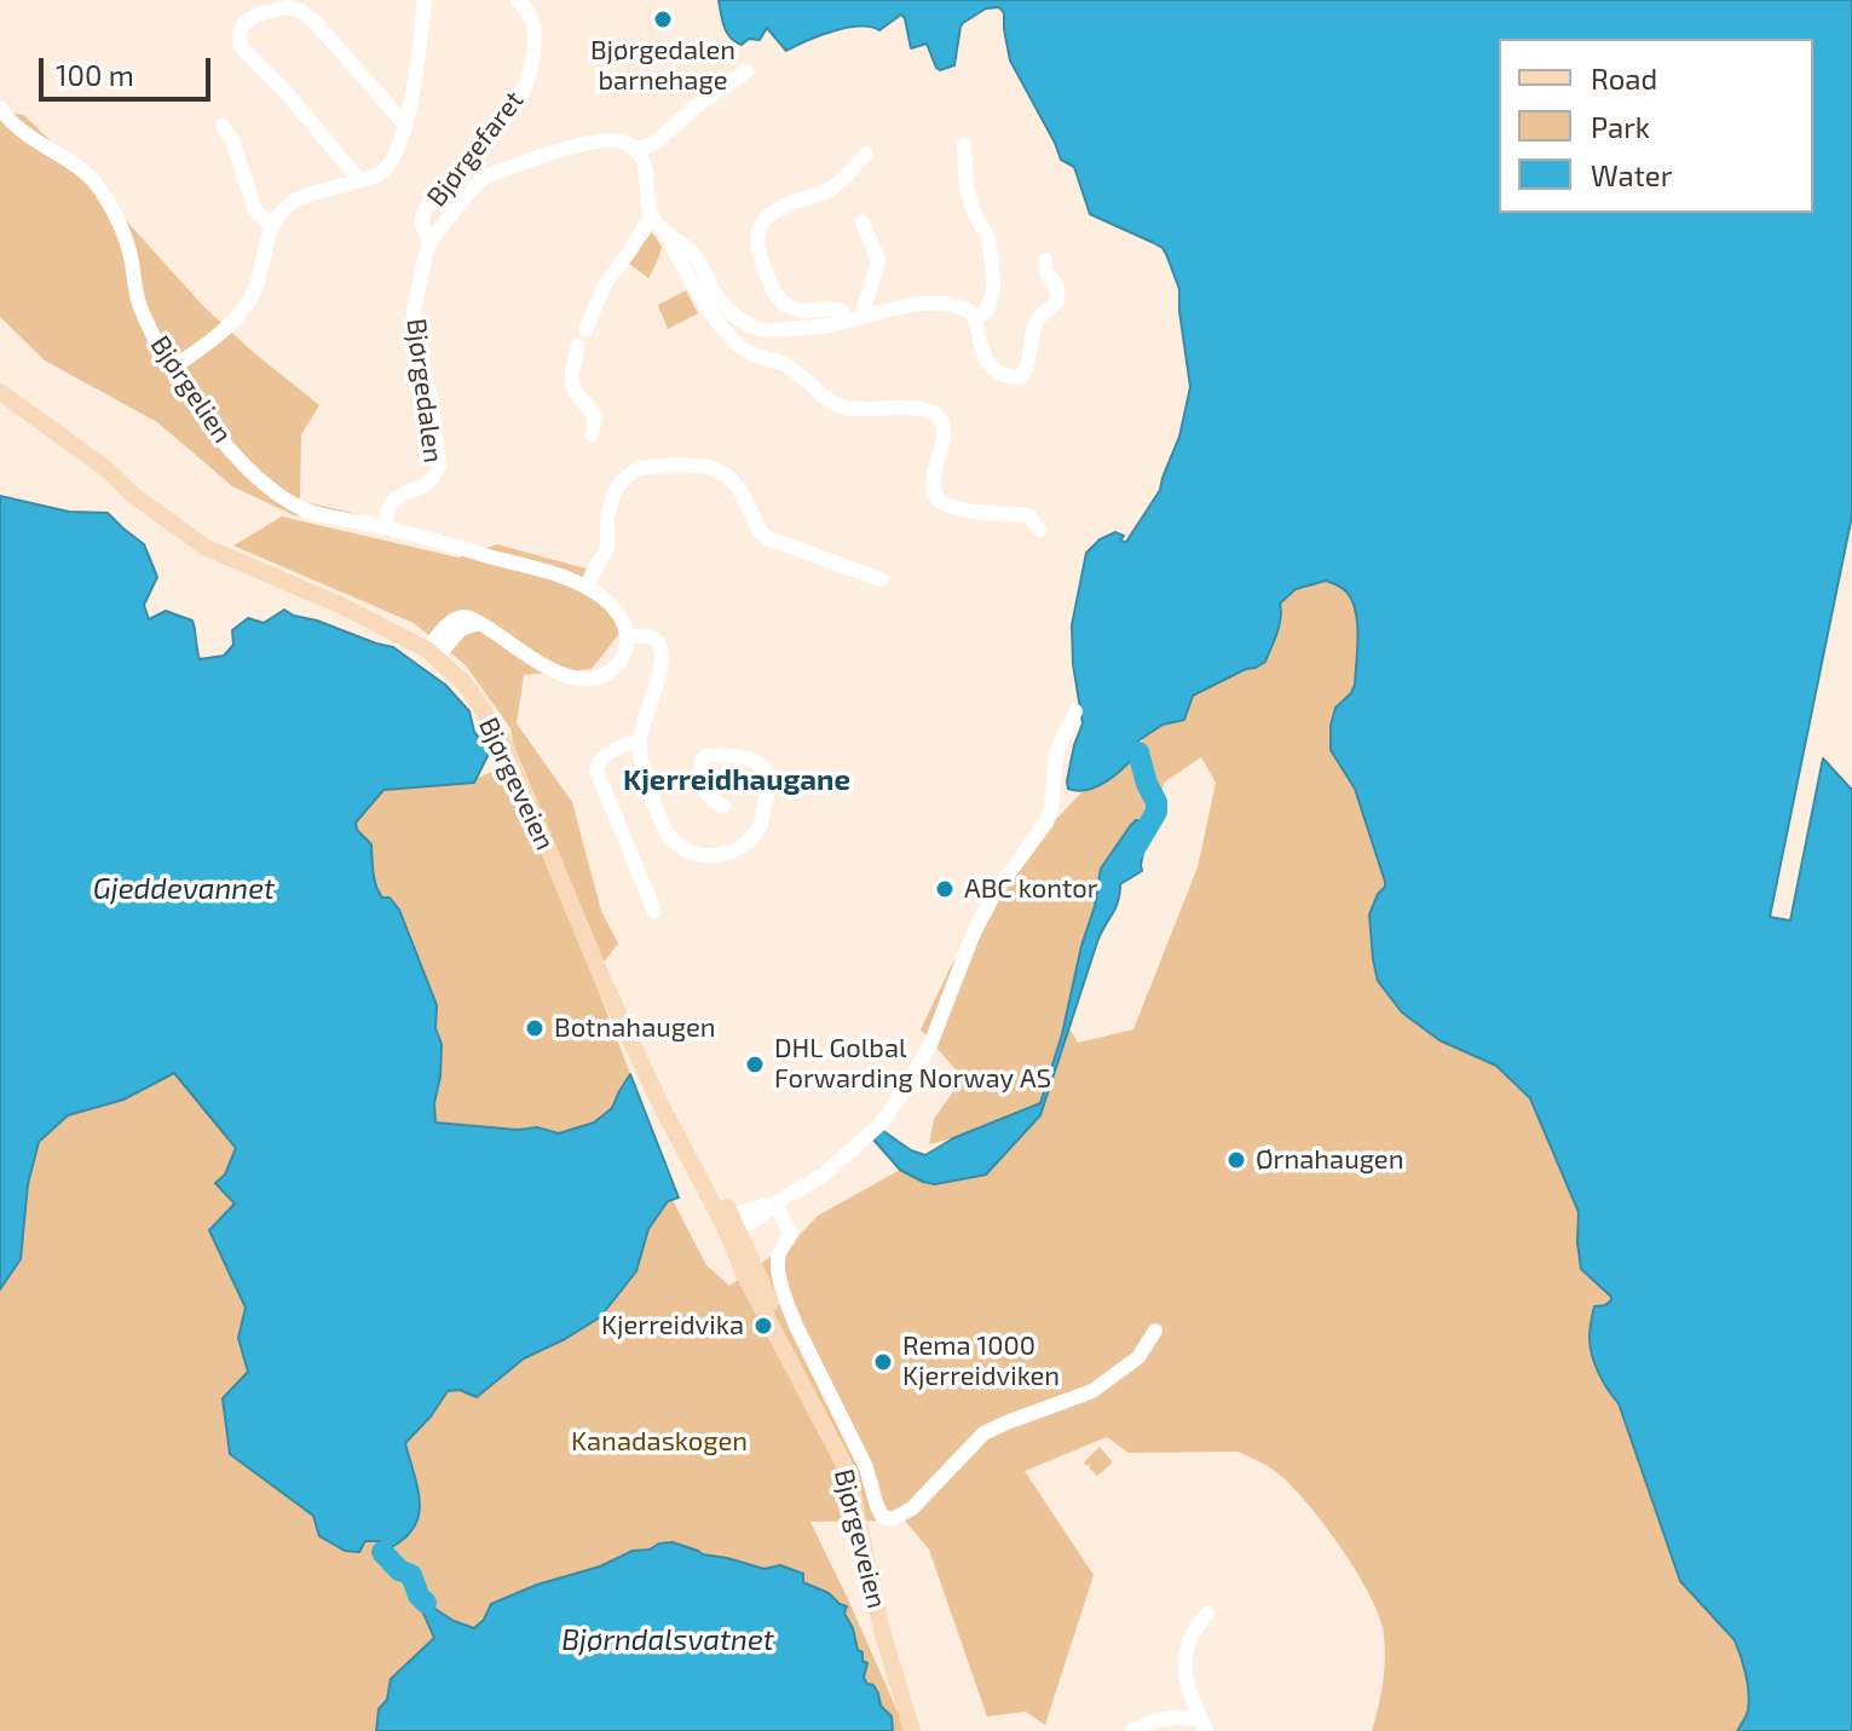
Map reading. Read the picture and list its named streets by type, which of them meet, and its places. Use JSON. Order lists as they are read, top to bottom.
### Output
{
  "streets": {
    "main road": ["Bjørgeveien"],
    "street": ["Bjørgefaret", "Bjørgelien", "Bjørgedalen"]
  },
  "crossings": [
    ["Bjørgefaret", "Bjørgedalen"],
    ["Bjørgelien", "Bjørgedalen"]
  ],
  "districts": ["Kjerreidhaugane"],
  "water": ["Gjeddevannet", "Bjørndalsvatnet"],
  "parks": ["Kanadaskogen"],
  "places": [
    "Bjørgedalen barnehage",
    "ABC kontor",
    "Botnahaugen",
    "DHL Golbal Forwarding Norway AS",
    "Ørnahaugen",
    "Kjerreidvika",
    "Rema 1000 Kjerreidviken"
  ],
  "legend": ["Road", "Park", "Water"],
  "scale_bar": "100 m"
}
